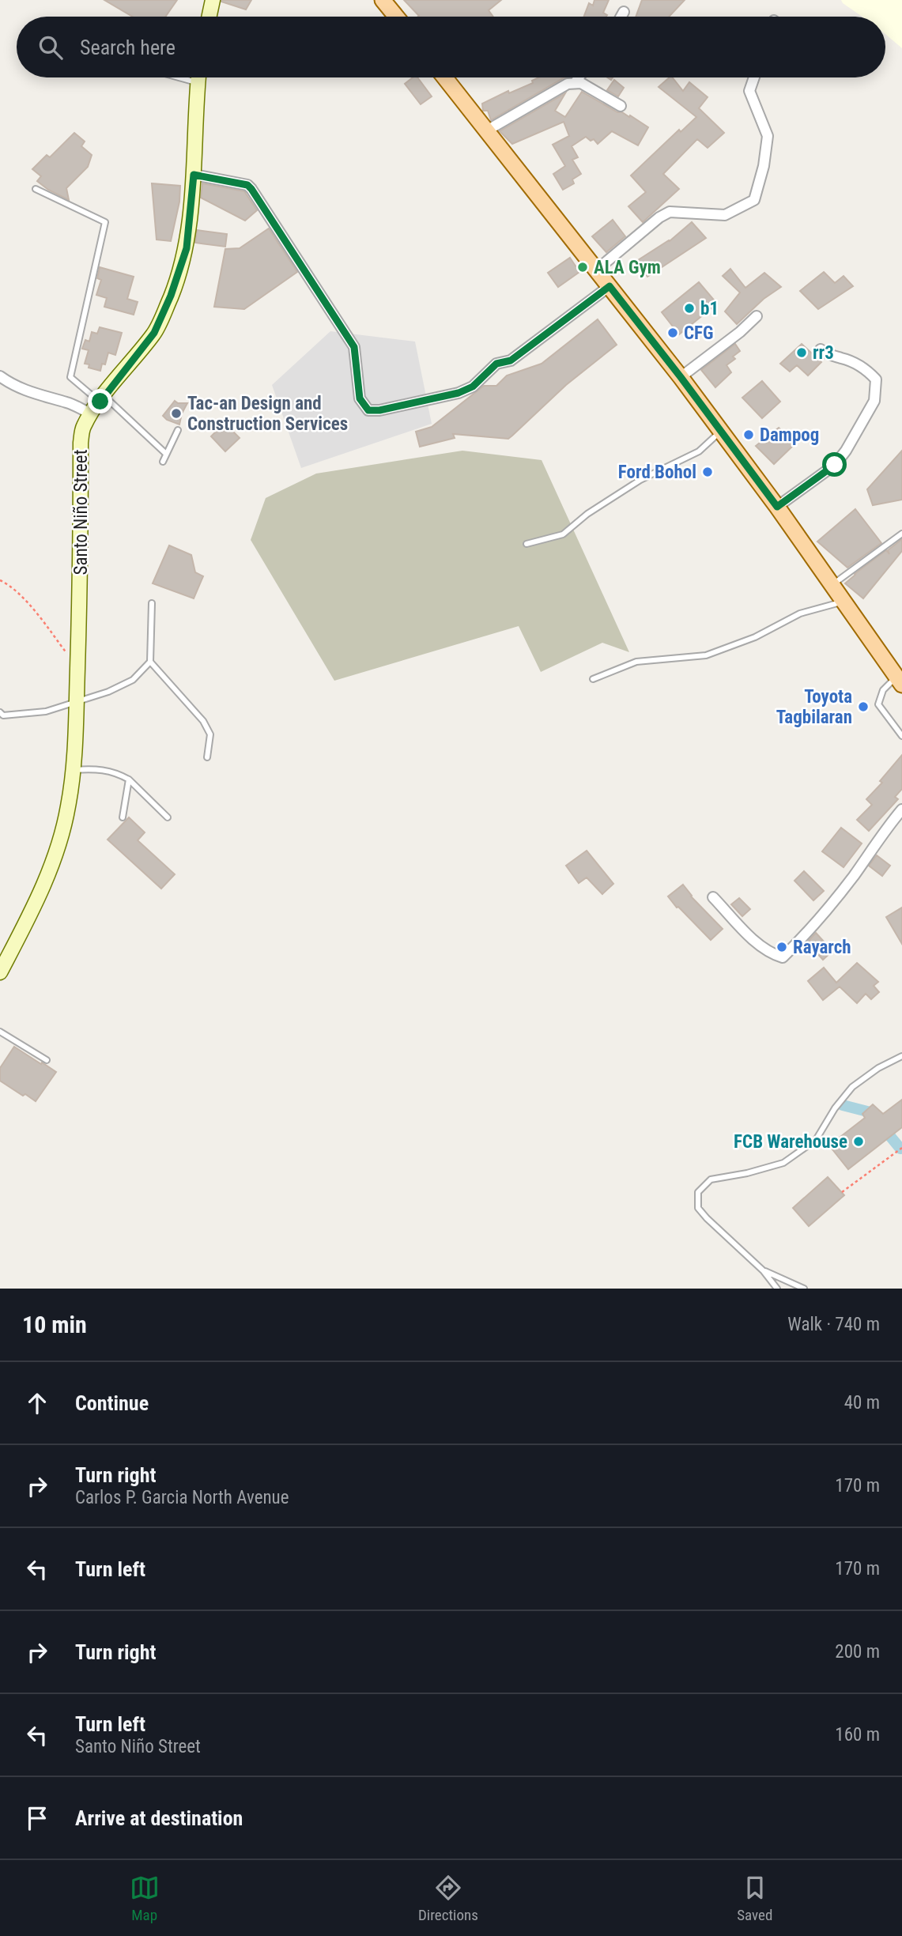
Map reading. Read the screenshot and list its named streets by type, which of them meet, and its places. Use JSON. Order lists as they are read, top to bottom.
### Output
{
  "streets": {
    "main road": ["Santo Niño Street"]
  },
  "places": [
    "ALA Gym",
    "b1",
    "CFG",
    "rr3",
    "Tac-an Design and Construction Services",
    "Dampog",
    "Ford Bohol",
    "Toyota Tagbilaran",
    "Rayarch",
    "FCB Warehouse"
  ],
  "page": {
    "search": "Search here",
    "heading": ["10 min", "Walk · 740 m"],
    "list": [
      ["Continue", "40 m"],
      ["Turn right", "Carlos P. Garcia North Avenue", "170 m"],
      ["Turn left", "170 m"],
      ["Turn right", "200 m"],
      ["Turn left", "Santo Niño Street", "160 m"],
      "Arrive at destination"
    ],
    "nav": ["Map", "Directions", "Saved"]
  }
}
